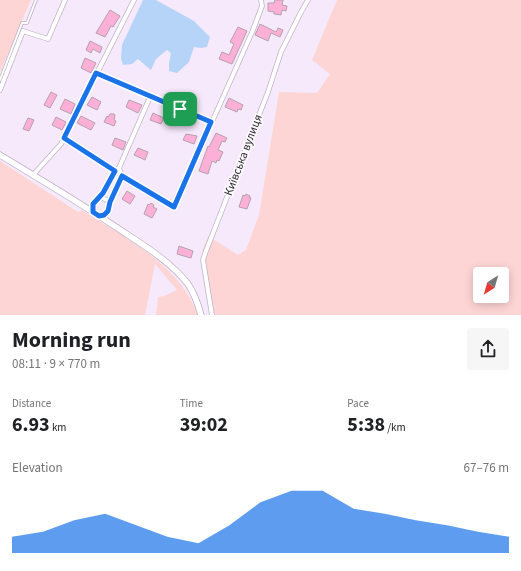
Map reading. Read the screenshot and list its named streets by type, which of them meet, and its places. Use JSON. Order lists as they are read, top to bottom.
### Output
{
  "streets": {
    "street": ["Київська вулиця"]
  },
  "north": "bottom left",
  "page": {
    "heading": ["Morning run", "08:11 · 9 × 770 m"],
    "stats": [
      ["Distance", "6.93 km"],
      ["Time", "39:02"],
      ["Pace", "5:38 /km"]
    ],
    "chart": ["Elevation", "67–76 m"]
  }
}
